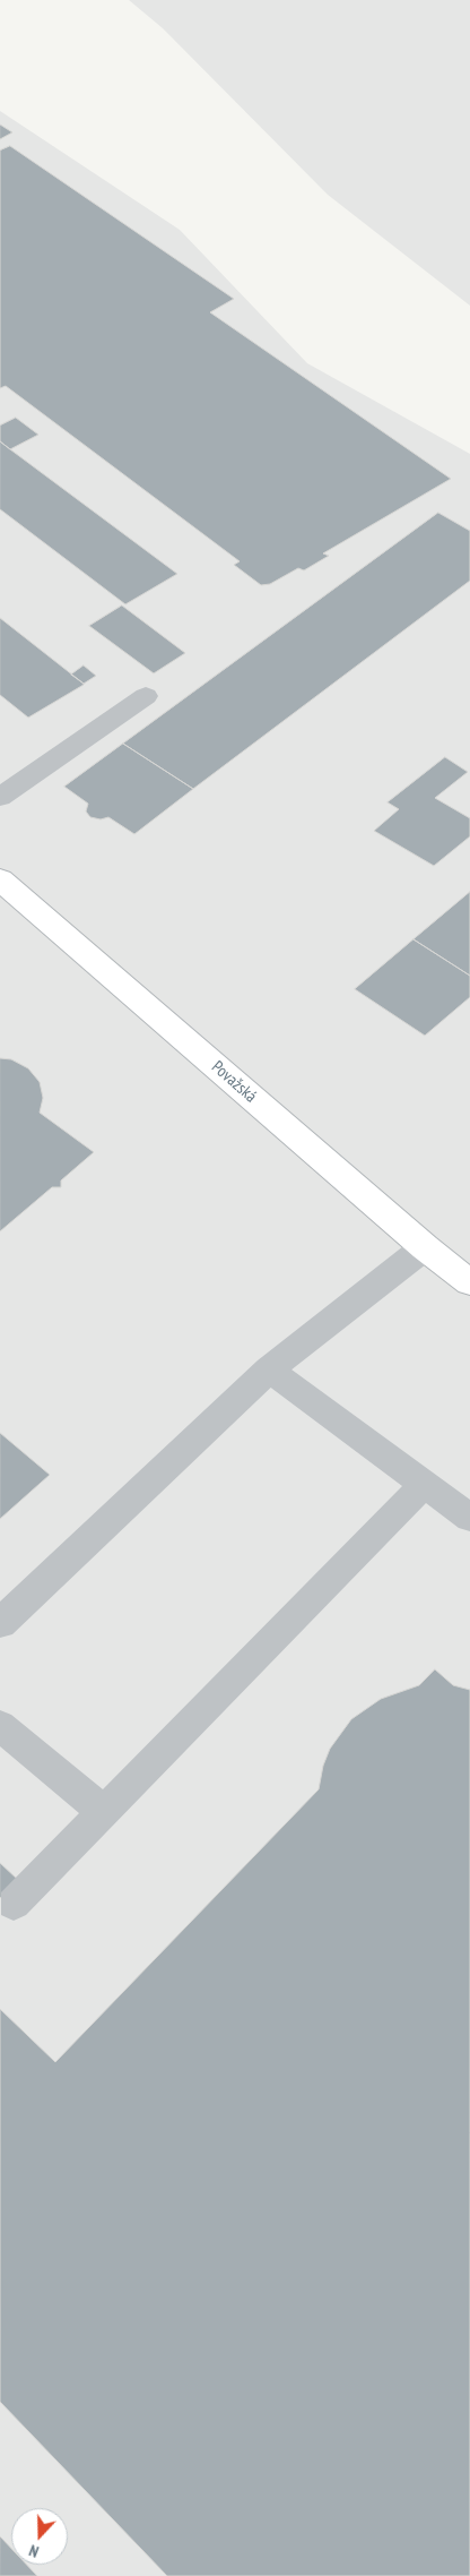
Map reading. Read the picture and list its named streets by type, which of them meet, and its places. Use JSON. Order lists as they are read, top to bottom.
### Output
{
  "streets": {
    "main road": ["Považská"]
  },
  "north": "bottom"
}
